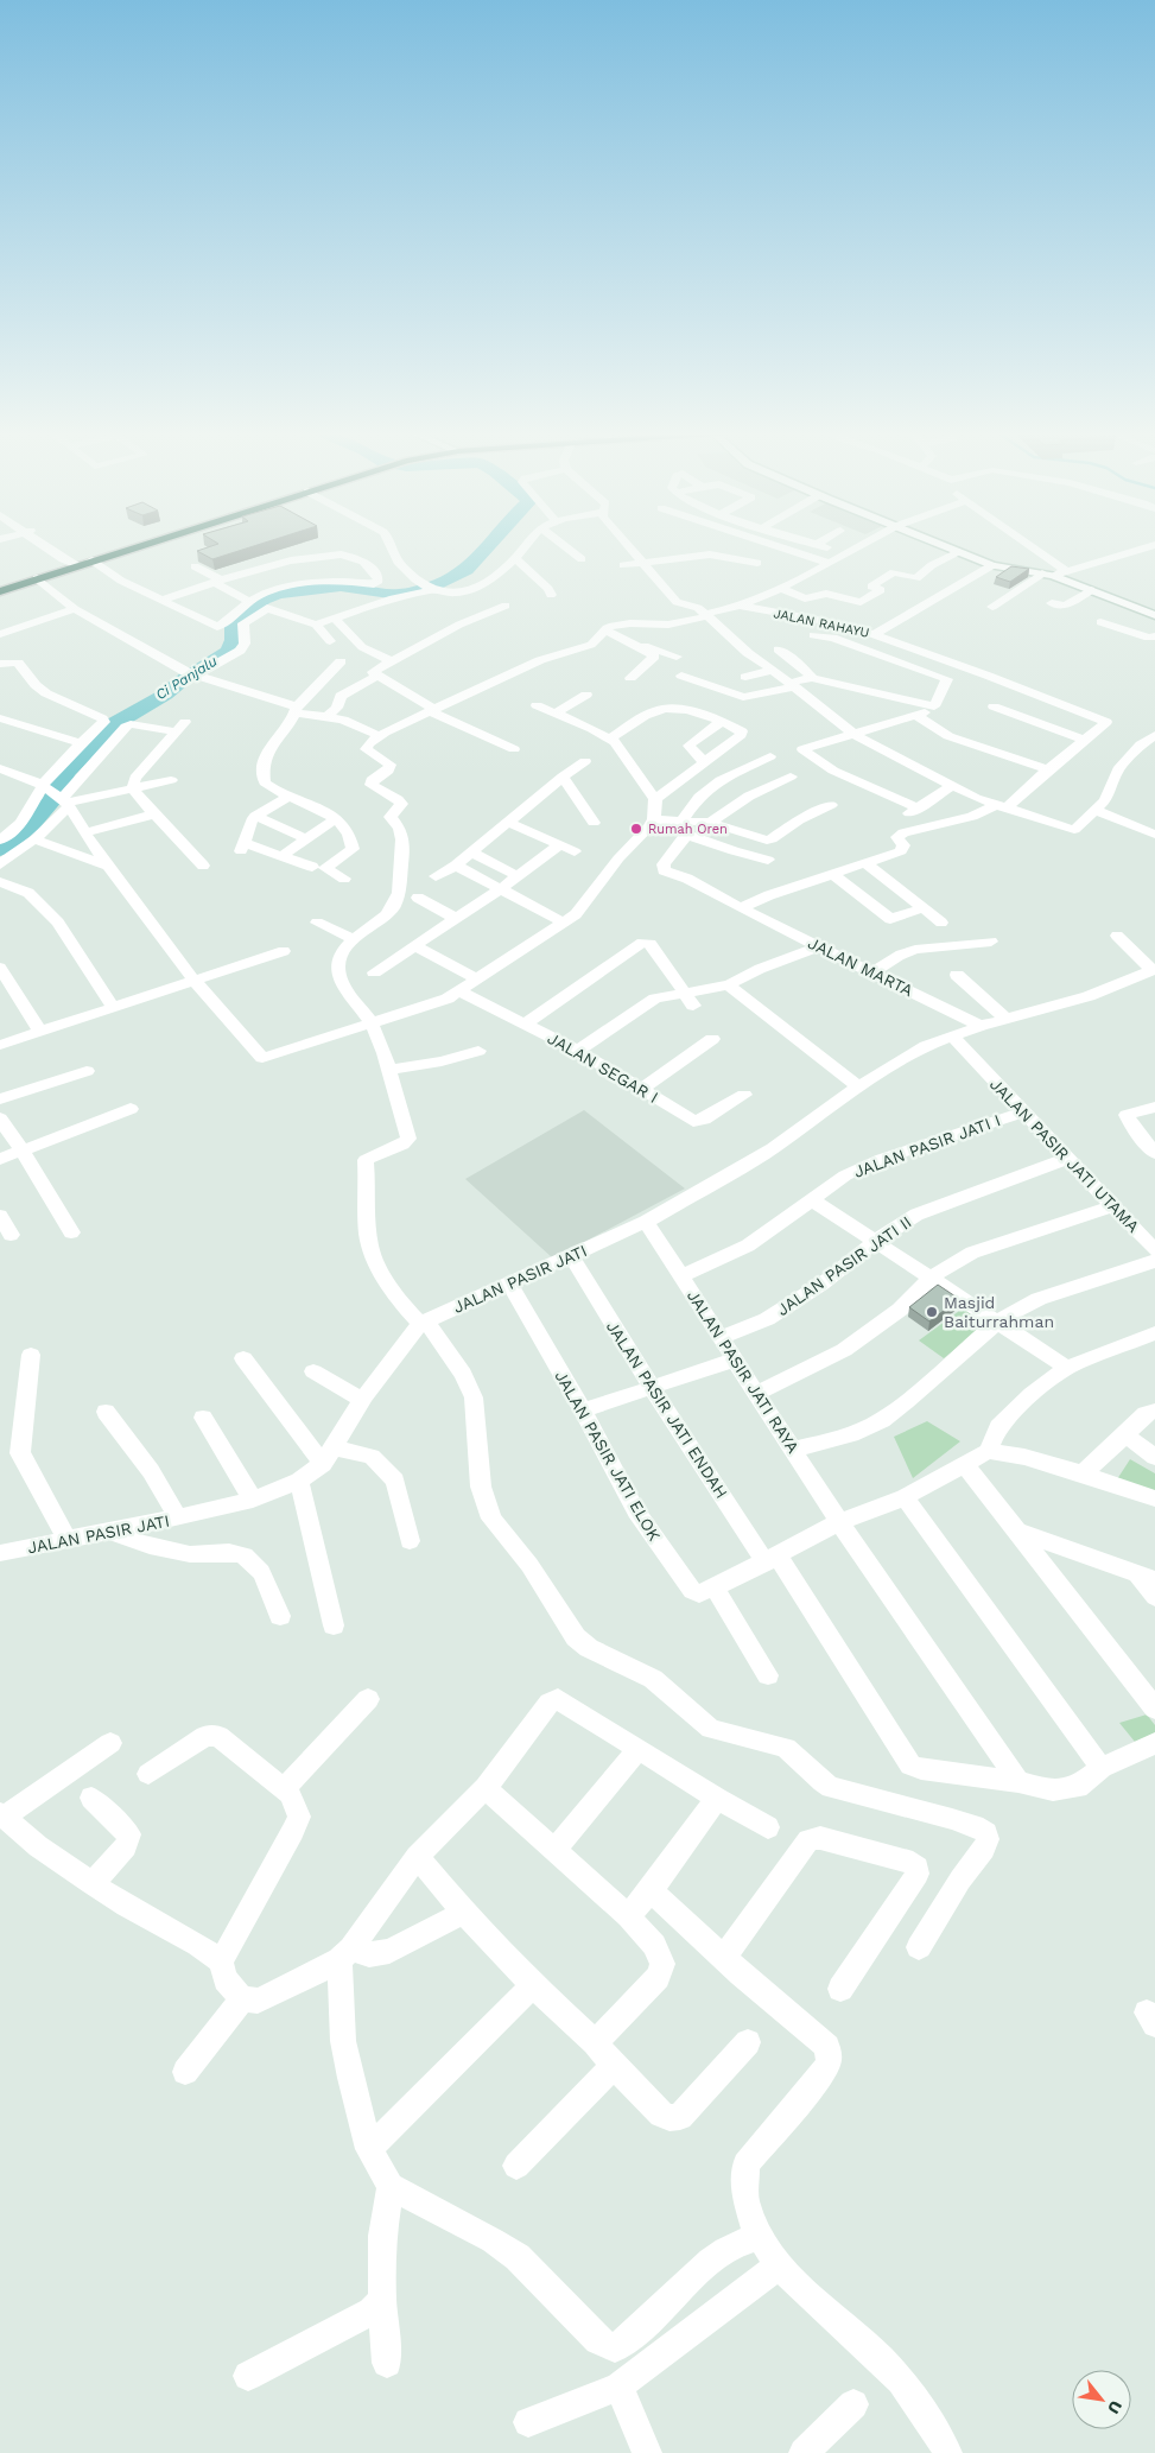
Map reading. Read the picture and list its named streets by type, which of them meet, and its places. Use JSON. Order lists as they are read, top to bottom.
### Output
{
  "streets": {
    "street": [
      "JALAN RAHAYU",
      "JALAN MARTA",
      "JALAN SEGAR I",
      "JALAN PASIR JATI I",
      "JALAN PASIR JATI UTAMA",
      "JALAN PASIR JATI II",
      "JALAN PASIR JATI",
      "JALAN PASIR JATI RAYA",
      "JALAN PASIR JATI ENDAH",
      "JALAN PASIR JATI ELOK"
    ]
  },
  "crossings": [
    ["JALAN MARTA", "JALAN PASIR JATI"],
    ["JALAN PASIR JATI I", "JALAN PASIR JATI UTAMA"],
    ["JALAN PASIR JATI I", "JALAN PASIR JATI RAYA"],
    ["JALAN PASIR JATI UTAMA", "JALAN PASIR JATI II"],
    ["JALAN PASIR JATI UTAMA", "JALAN PASIR JATI"],
    ["JALAN PASIR JATI II", "JALAN PASIR JATI RAYA"],
    ["JALAN PASIR JATI", "JALAN PASIR JATI RAYA"],
    ["JALAN PASIR JATI", "JALAN PASIR JATI ENDAH"],
    ["JALAN PASIR JATI", "JALAN PASIR JATI ELOK"],
    ["JALAN PASIR JATI RAYA", "JALAN PASIR JATI ENDAH"],
    ["JALAN PASIR JATI RAYA", "JALAN PASIR JATI ELOK"],
    ["JALAN PASIR JATI ENDAH", "JALAN PASIR JATI ELOK"]
  ],
  "water": ["Ci Panjalu"],
  "places": ["Rumah Oren", "Masjid Baiturrahman"],
  "north": "bottom right"
}
